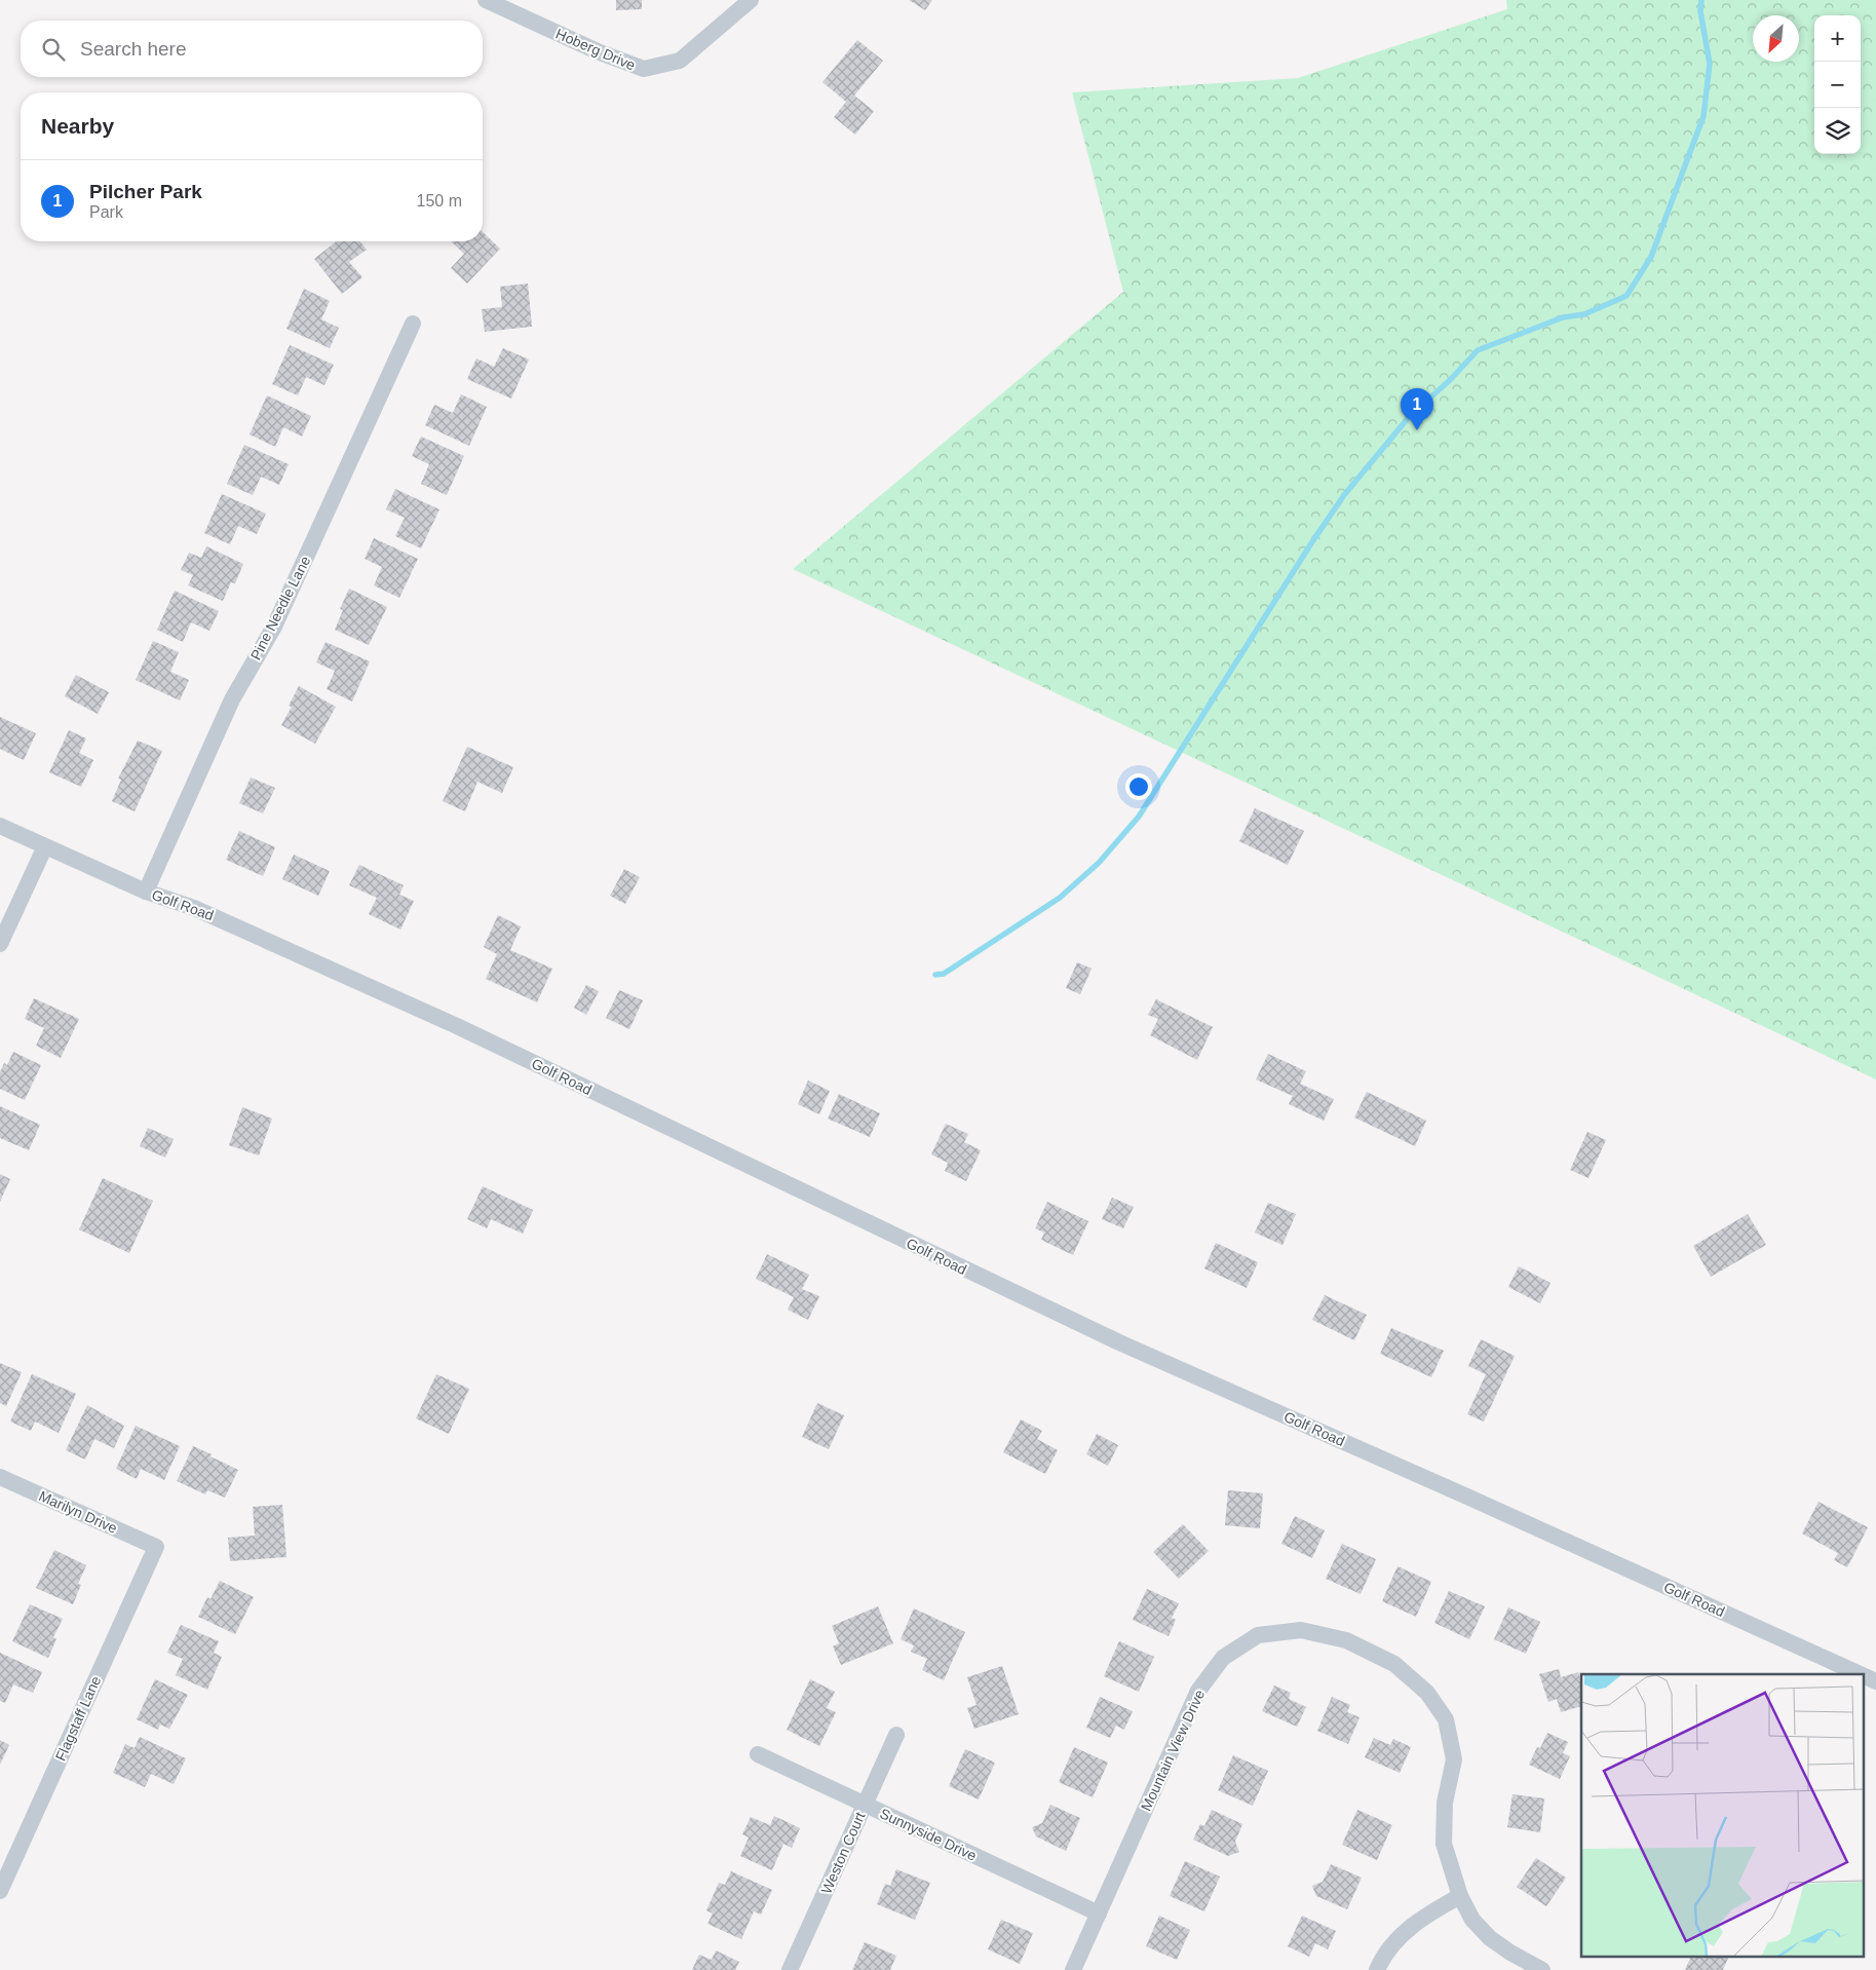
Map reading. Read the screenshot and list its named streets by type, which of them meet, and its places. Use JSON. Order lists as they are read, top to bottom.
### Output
{
  "streets": {
    "street": [
      "Hoberg Drive",
      "Pine Needle Lane",
      "Golf Road",
      "Marilyn Drive",
      "Flagstaff Lane",
      "Mountain View Drive",
      "Sunnyside Drive",
      "Weston Court"
    ]
  },
  "crossings": [
    ["Pine Needle Lane", "Golf Road"],
    ["Marilyn Drive", "Flagstaff Lane"],
    ["Mountain View Drive", "Sunnyside Drive"],
    ["Sunnyside Drive", "Weston Court"]
  ],
  "north": "bottom left",
  "page": {
    "map_buttons": ["+", "−"],
    "search": "Search here",
    "heading": "Nearby",
    "list": [
      {
        "mark": "1",
        "name": "Pilcher Park",
        "note": "Park",
        "value": "150 m"
      }
    ],
    "pins": "1"
  }
}
